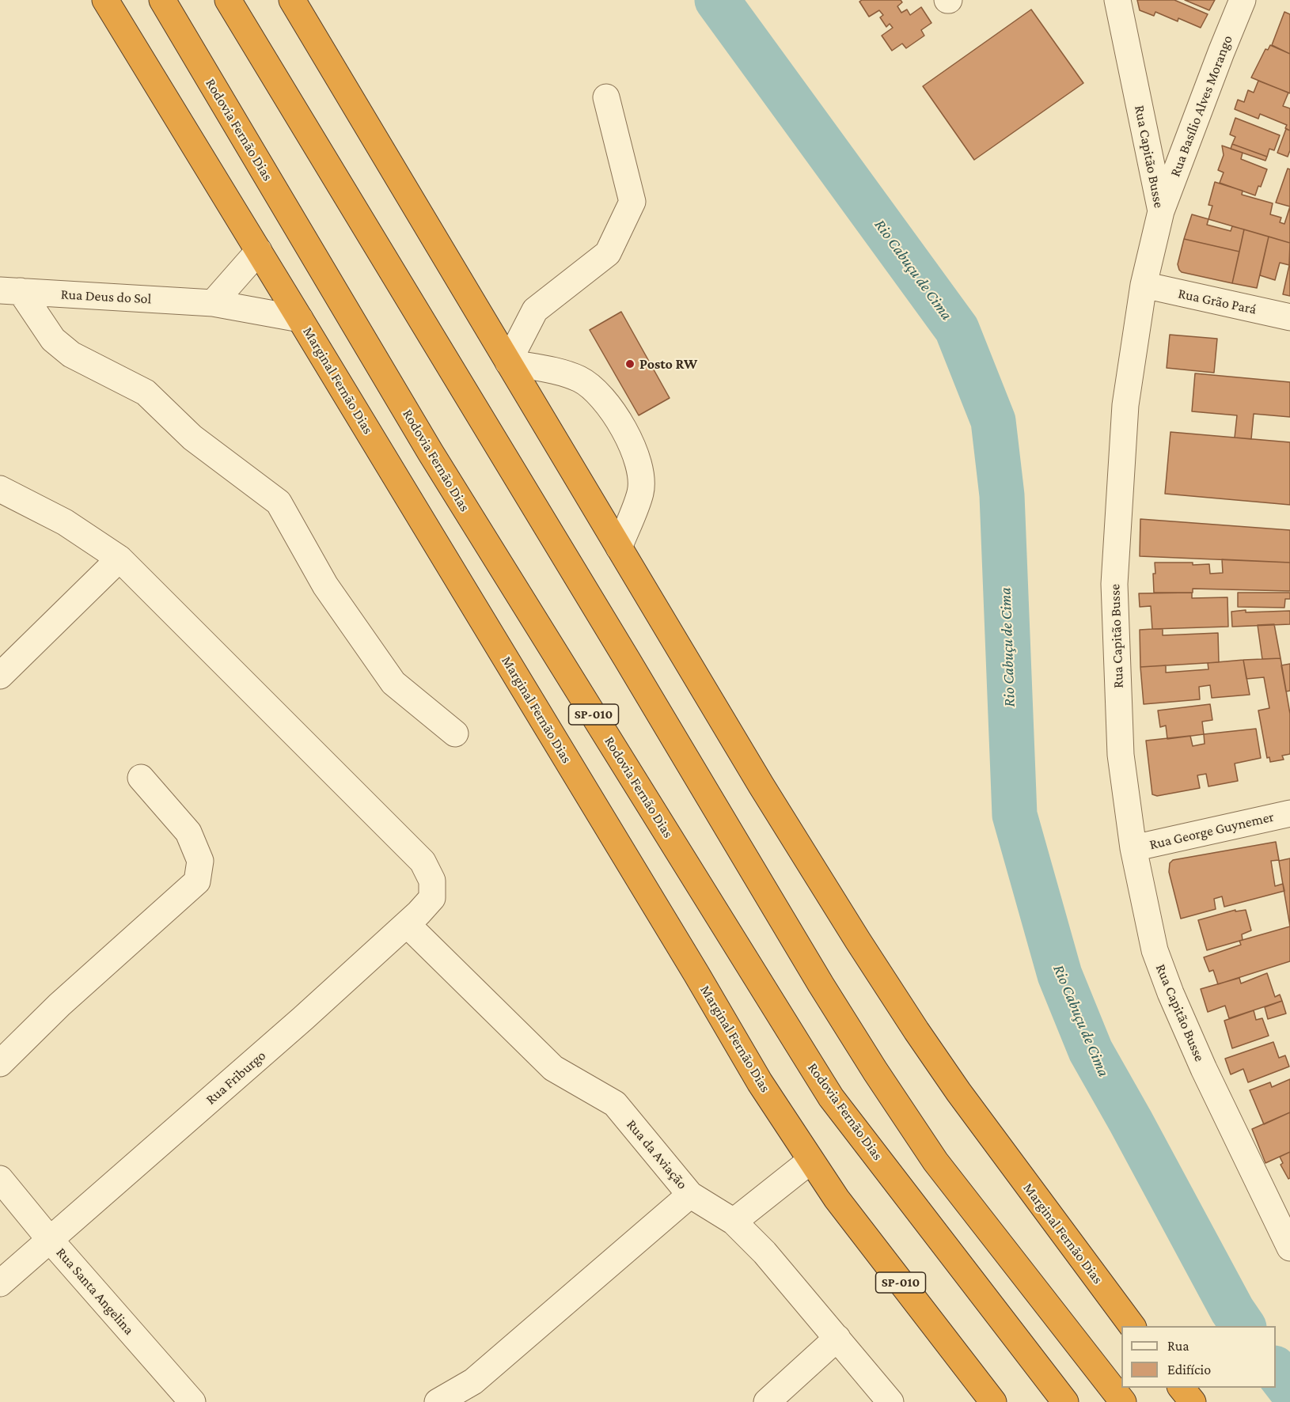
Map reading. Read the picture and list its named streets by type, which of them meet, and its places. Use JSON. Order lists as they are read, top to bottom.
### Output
{
  "streets": {
    "highway": ["Rodovia Fernão Dias", "Marginal Fernão Dias", "SP-010"],
    "street": [
      "Rua Basílio Alves Morango",
      "Rua Capitão Busse",
      "Rua Deus do Sol",
      "Rua Grão Pará",
      "Rua George Guynemer",
      "Rua Friburgo",
      "Rua da Aviação",
      "Rua Santa Angelina"
    ]
  },
  "crossings": [
    ["Rua Basílio Alves Morango", "Rua Capitão Busse"],
    ["Rua Capitão Busse", "Rua Grão Pará"],
    ["Rua Capitão Busse", "Rua George Guynemer"],
    ["Rua Deus do Sol", "Marginal Fernão Dias"],
    ["Rua Friburgo", "Rua da Aviação"],
    ["Rua Friburgo", "Rua Santa Angelina"]
  ],
  "water": ["Rio Cabuçu de Cima"],
  "places": ["Posto RW"],
  "legend": ["Rua", "Edifício"]
}
